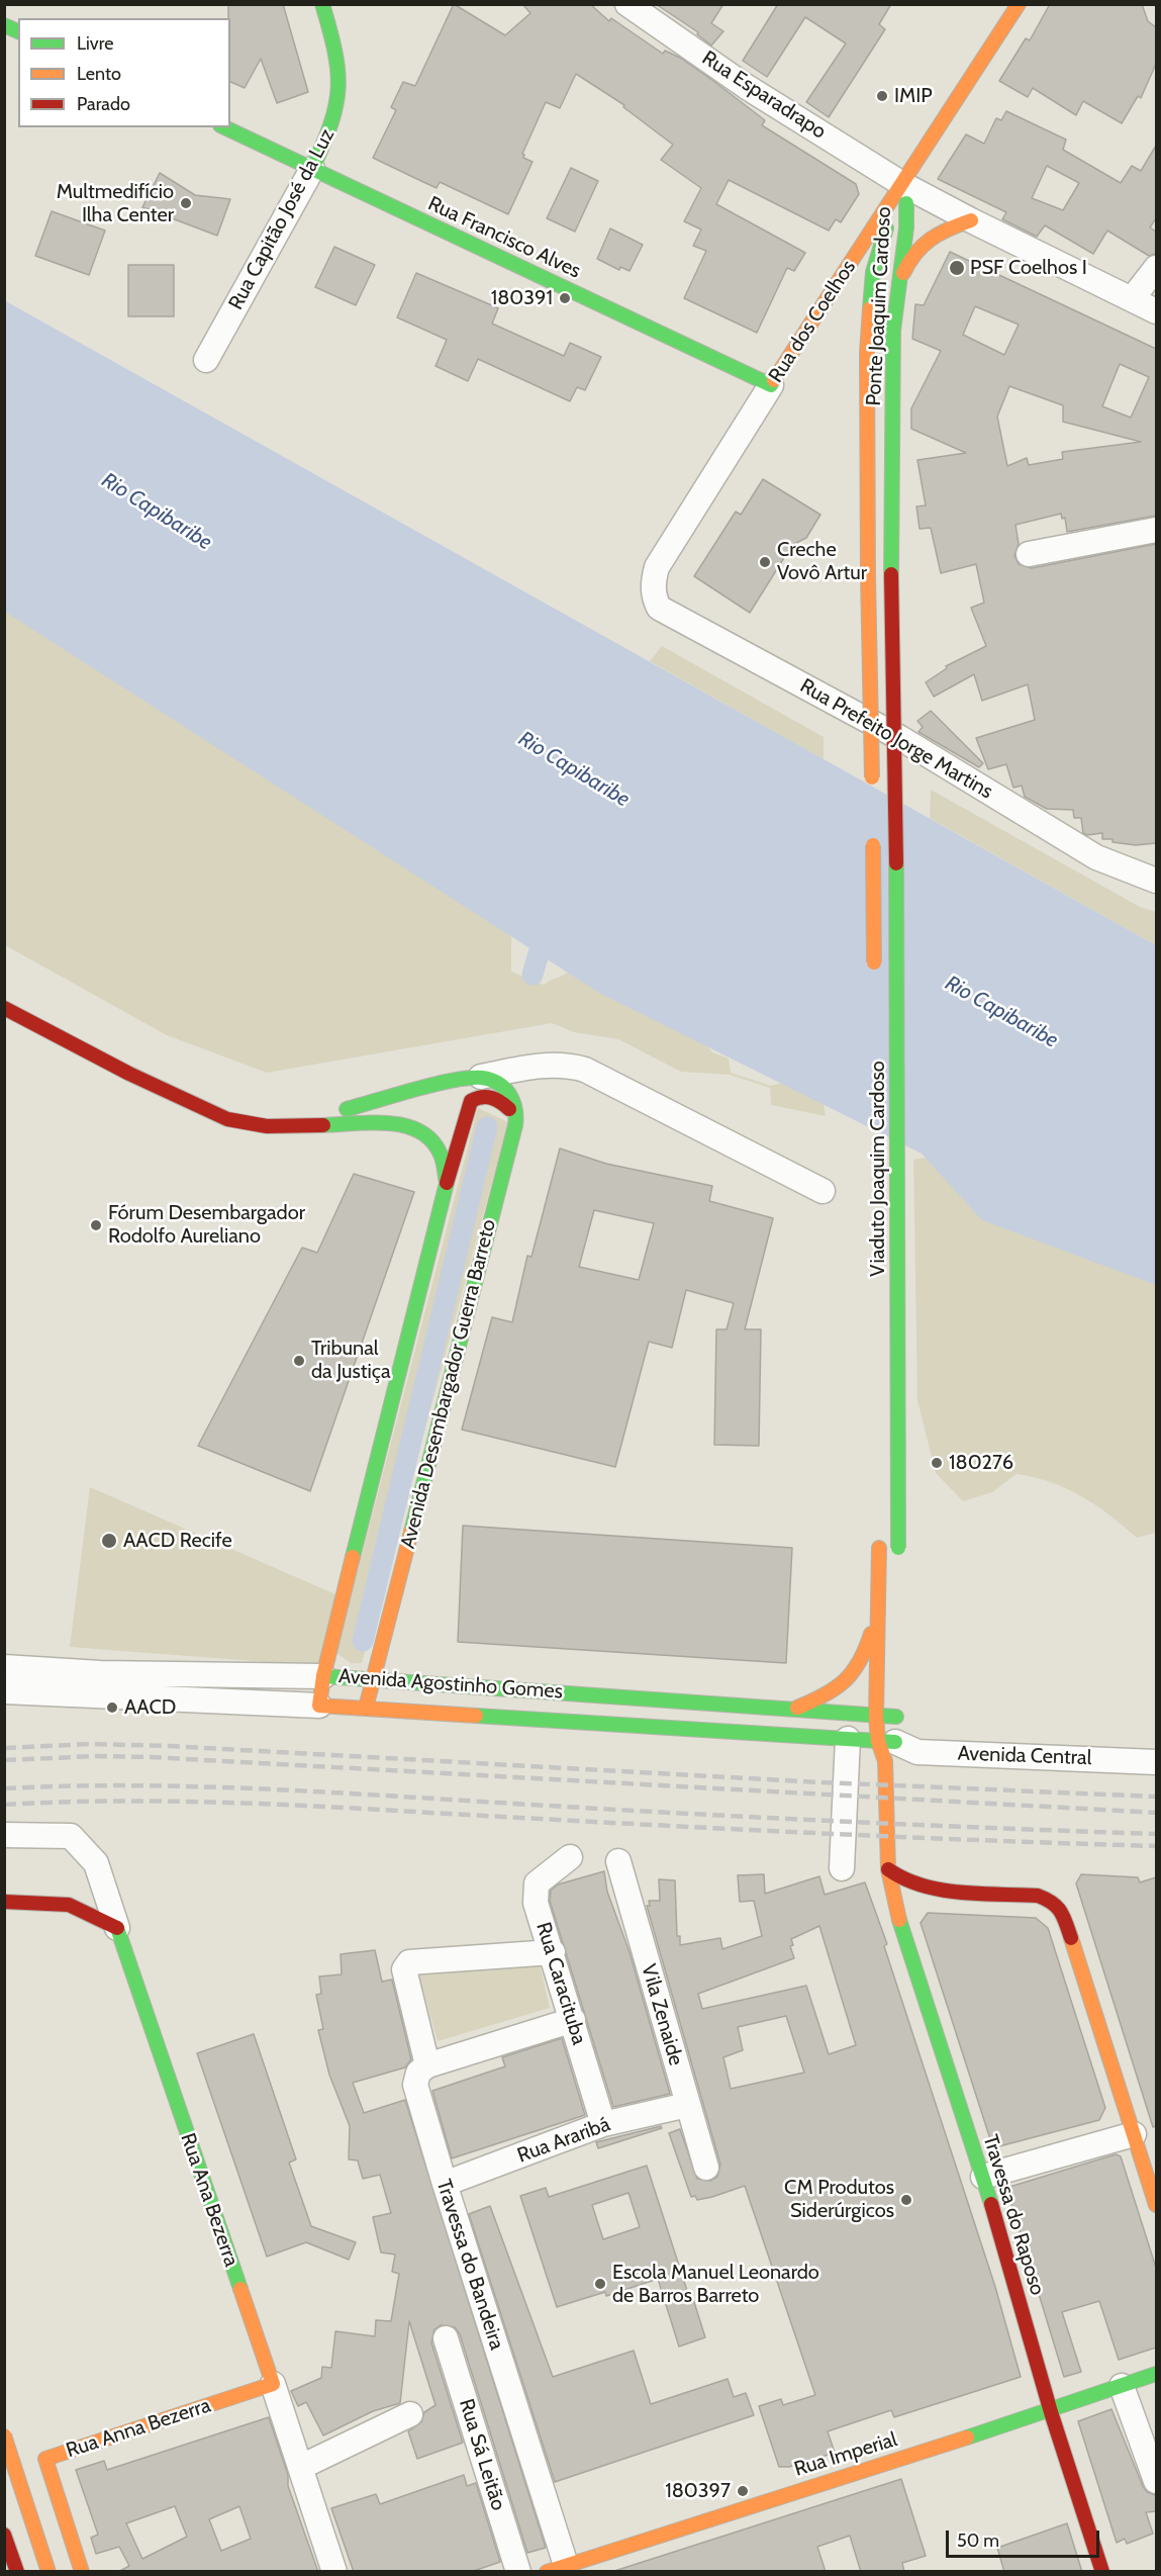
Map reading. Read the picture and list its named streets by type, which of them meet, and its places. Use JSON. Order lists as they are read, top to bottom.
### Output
{
  "streets": {
    "main road": [
      "Rua Capitão José da Luz",
      "Rua Francisco Alves",
      "Ponte Joaquim Cardoso",
      "Rua dos Coelhos",
      "Viaduto Joaquim Cardoso",
      "Avenida Desembargador Guerra Barreto",
      "Avenida Agostinho Gomes",
      "Rua Ana Bezerra",
      "Travessa do Raposo",
      "Rua Anna Bezerra",
      "Rua Imperial"
    ],
    "street": [
      "Rua Esparadrapo",
      "Rua Prefeito Jorge Martins",
      "Avenida Central",
      "Rua Caracituba",
      "Vila Zenaide",
      "Rua Araribá",
      "Travessa do Bandeira",
      "Rua Sá Leitão"
    ]
  },
  "crossings": [
    ["Rua Esparadrapo", "Ponte Joaquim Cardoso"],
    ["Rua Esparadrapo", "Rua dos Coelhos"],
    ["Rua Capitão José da Luz", "Rua Francisco Alves"],
    ["Rua Francisco Alves", "Rua dos Coelhos"],
    ["Ponte Joaquim Cardoso", "Rua dos Coelhos"],
    ["Ponte Joaquim Cardoso", "Viaduto Joaquim Cardoso"],
    ["Rua dos Coelhos", "Rua Prefeito Jorge Martins"],
    ["Avenida Desembargador Guerra Barreto", "Avenida Agostinho Gomes"],
    ["Avenida Agostinho Gomes", "Avenida Central"],
    ["Rua Caracituba", "Rua Araribá"],
    ["Vila Zenaide", "Rua Araribá"],
    ["Rua Araribá", "Travessa do Bandeira"],
    ["Rua Ana Bezerra", "Rua Anna Bezerra"],
    ["Travessa do Raposo", "Rua Imperial"],
    ["Travessa do Bandeira", "Rua Imperial"]
  ],
  "water": ["Rio Capibaribe"],
  "places": [
    "IMIP",
    "Multmedifício Ilha Center",
    "PSF Coelhos I",
    "180391",
    "Creche Vovô Artur",
    "Fórum Desembargador Rodolfo Aureliano",
    "Tribunal da Justiça",
    "180276",
    "AACD Recife",
    "AACD",
    "CM Produtos Siderúrgicos",
    "Escola Manuel Leonardo de Barros Barreto",
    "180397"
  ],
  "legend": ["Livre", "Lento", "Parado"],
  "scale_bar": "50 m"
}
